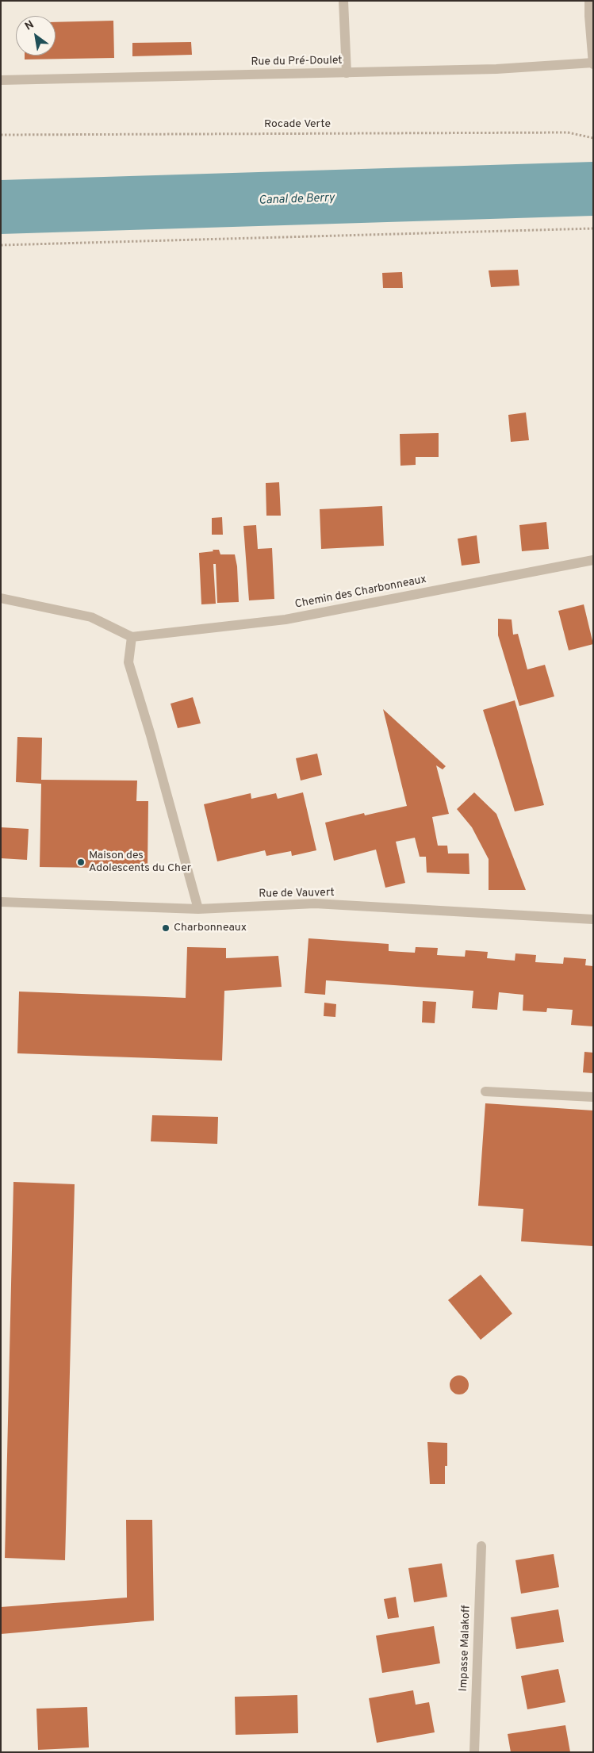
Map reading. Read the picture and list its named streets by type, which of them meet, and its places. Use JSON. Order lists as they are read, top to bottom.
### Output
{
  "streets": {
    "street": [
      "Rue du Pré-Doulet",
      "Chemin des Charbonneaux",
      "Rue de Vauvert",
      "Impasse Malakoff"
    ],
    "path": ["Rocade Verte"]
  },
  "water": ["Canal de Berry"],
  "places": ["Maison des Adolescents du Cher", "Charbonneaux"],
  "north": "top left"
}
